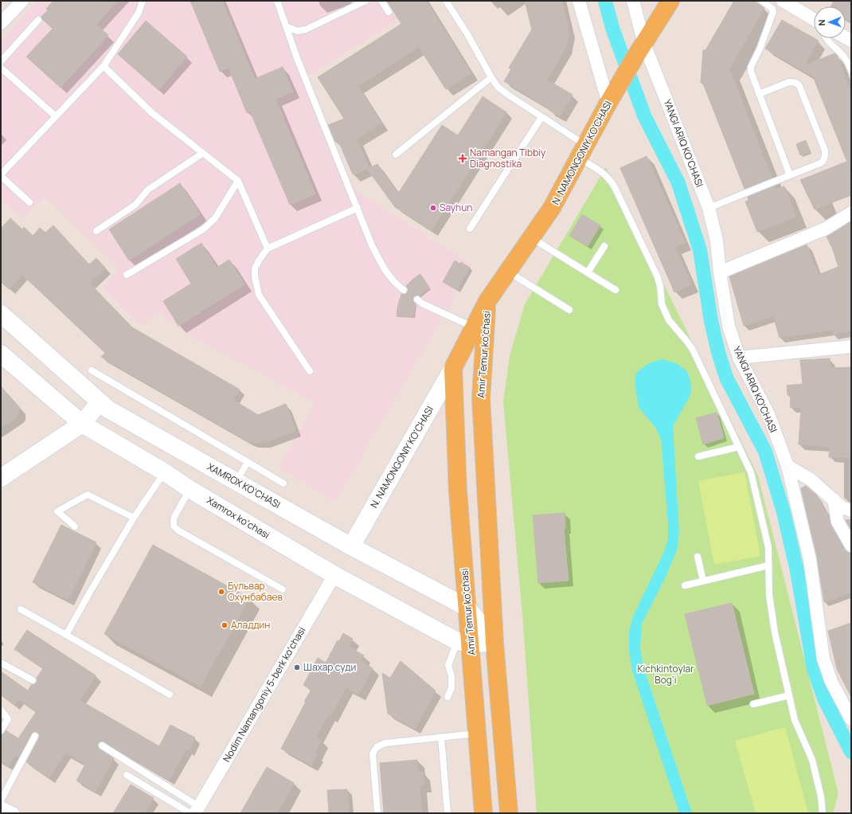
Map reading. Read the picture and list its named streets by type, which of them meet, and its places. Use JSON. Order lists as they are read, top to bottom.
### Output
{
  "streets": {
    "main road": [
      "N. NAMONGONIY KO'CHASI",
      "Amir Temur koʻchasi",
      "XAMROX KO'CHASI",
      "Xamrox koʻchasi"
    ],
    "street": ["YANGI ARIQ KO‘CHASI", "Nodim Namangoniy 5-berk koʻchasi"]
  },
  "crossings": [
    ["YANGI ARIQ KO‘CHASI", "N. NAMONGONIY KO'CHASI"],
    ["N. NAMONGONIY KO'CHASI", "Amir Temur koʻchasi"],
    ["N. NAMONGONIY KO'CHASI", "XAMROX KO'CHASI"],
    ["Amir Temur koʻchasi", "XAMROX KO'CHASI"],
    ["Amir Temur koʻchasi", "Xamrox koʻchasi"],
    ["Xamrox koʻchasi", "Nodim Namangoniy 5-berk koʻchasi"]
  ],
  "parks": ["Kichkintoylar Bog'i"],
  "places": {
    "health": ["Namangan Tibbiy Diagnostika"],
    "other": [
      "Sayhun",
      "Бульвар Охунбабаев",
      "Аладдин",
      "Шахар суди"
    ]
  },
  "north": "left"
}
